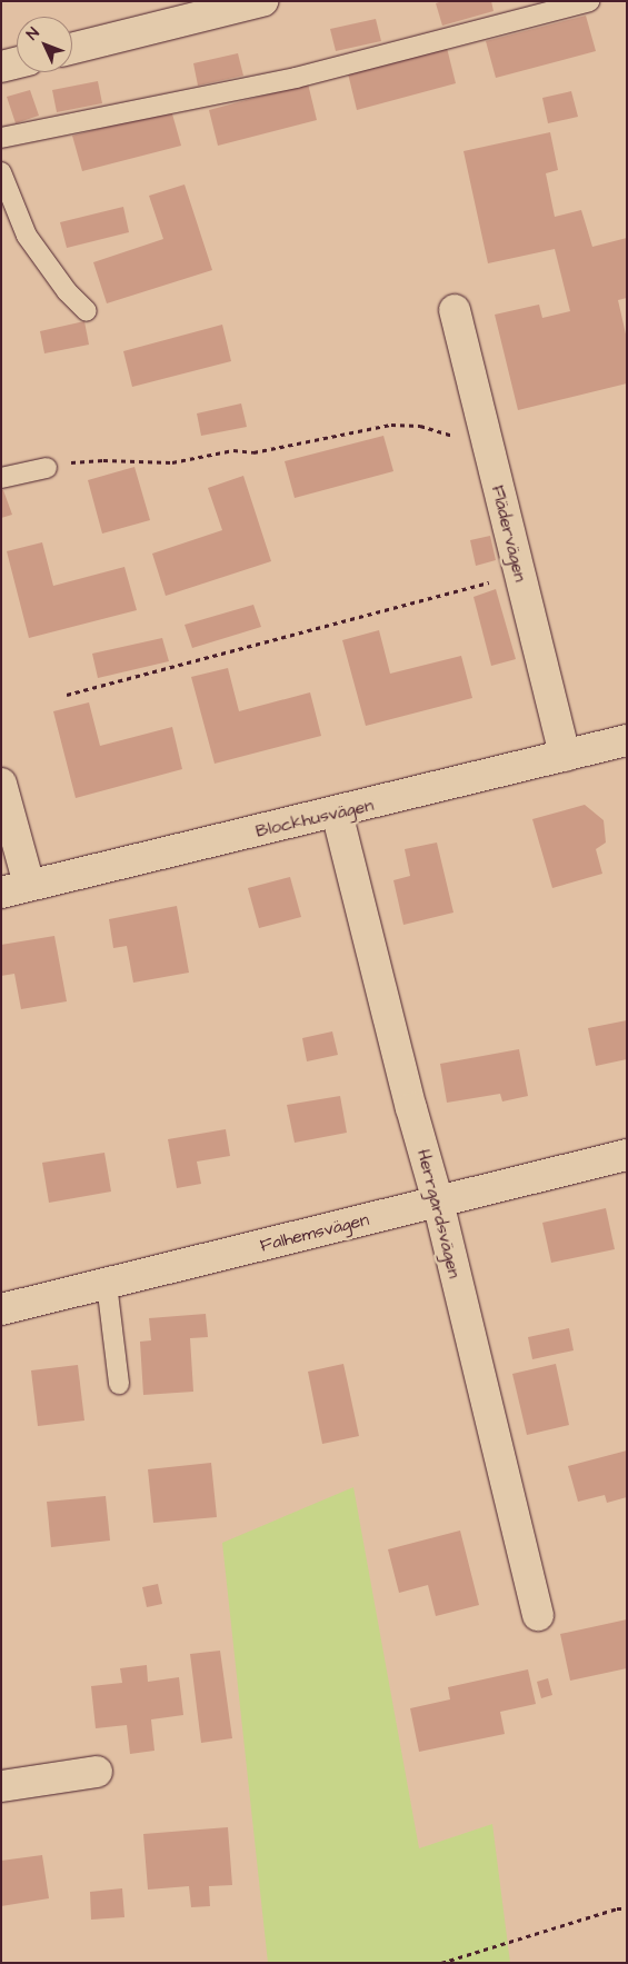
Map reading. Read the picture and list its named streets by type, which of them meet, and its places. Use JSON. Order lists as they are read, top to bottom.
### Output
{
  "streets": {
    "street": [
      "Flädervägen",
      "Blockhusvägen",
      "Herrgårdsvägen",
      "Falhemsvägen"
    ]
  },
  "crossings": [
    ["Flädervägen", "Blockhusvägen"],
    ["Blockhusvägen", "Herrgårdsvägen"],
    ["Herrgårdsvägen", "Falhemsvägen"]
  ],
  "north": "top left"
}
